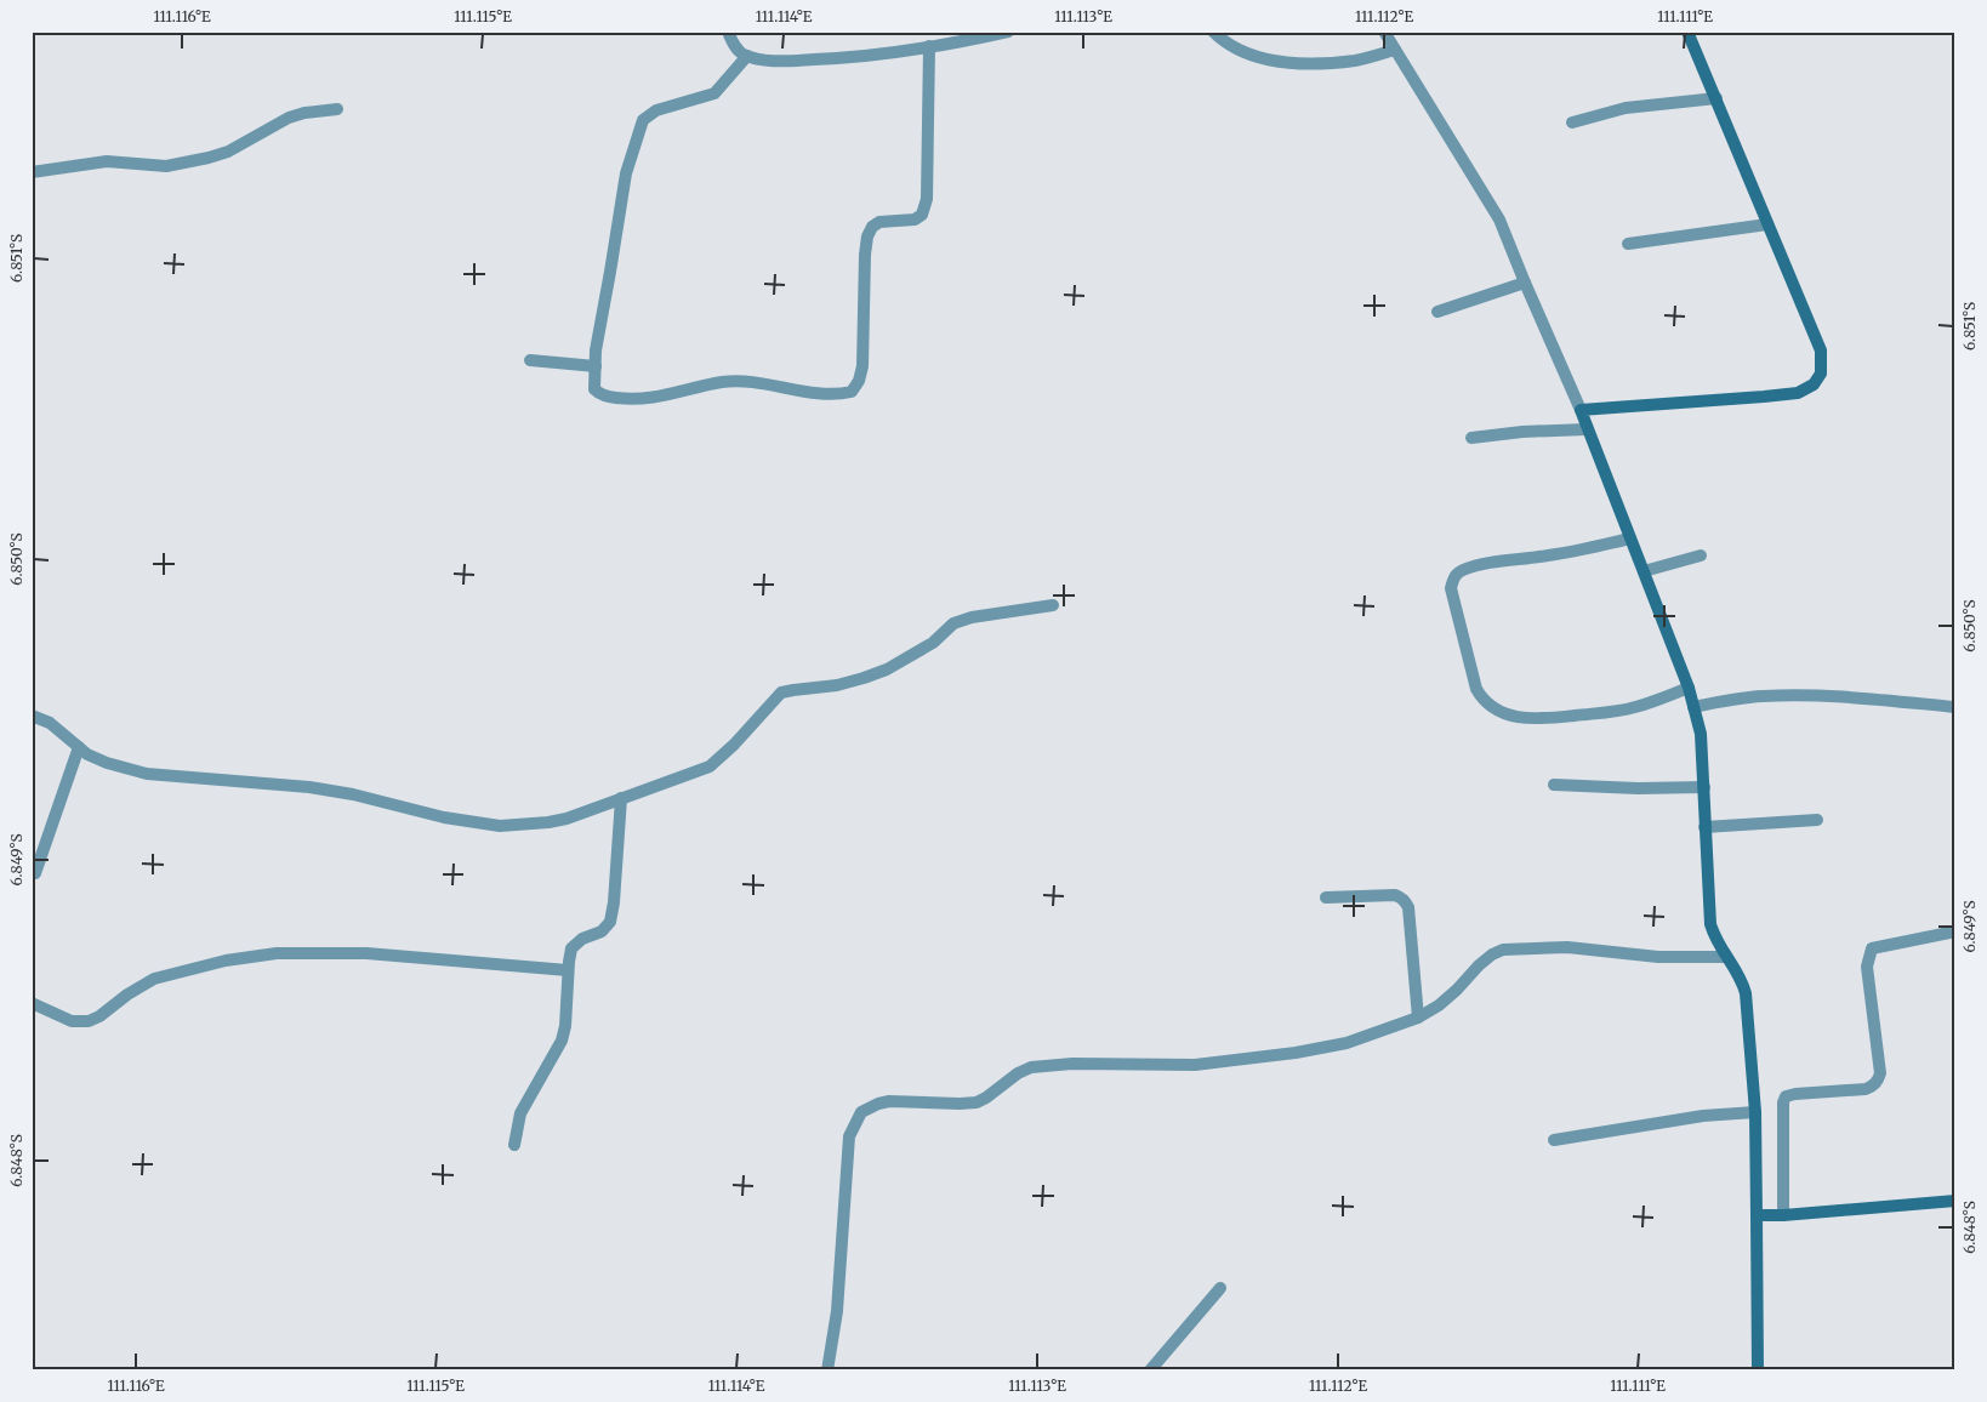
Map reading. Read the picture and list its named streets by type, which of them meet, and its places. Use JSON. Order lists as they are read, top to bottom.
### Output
{
  "coordinates": [
    "111.116°E",
    "111.115°E",
    "111.114°E",
    "111.113°E",
    "111.112°E",
    "111.111°E",
    "6.851°S",
    "6.850°S",
    "6.849°S",
    "6.848°S"
  ]
}
